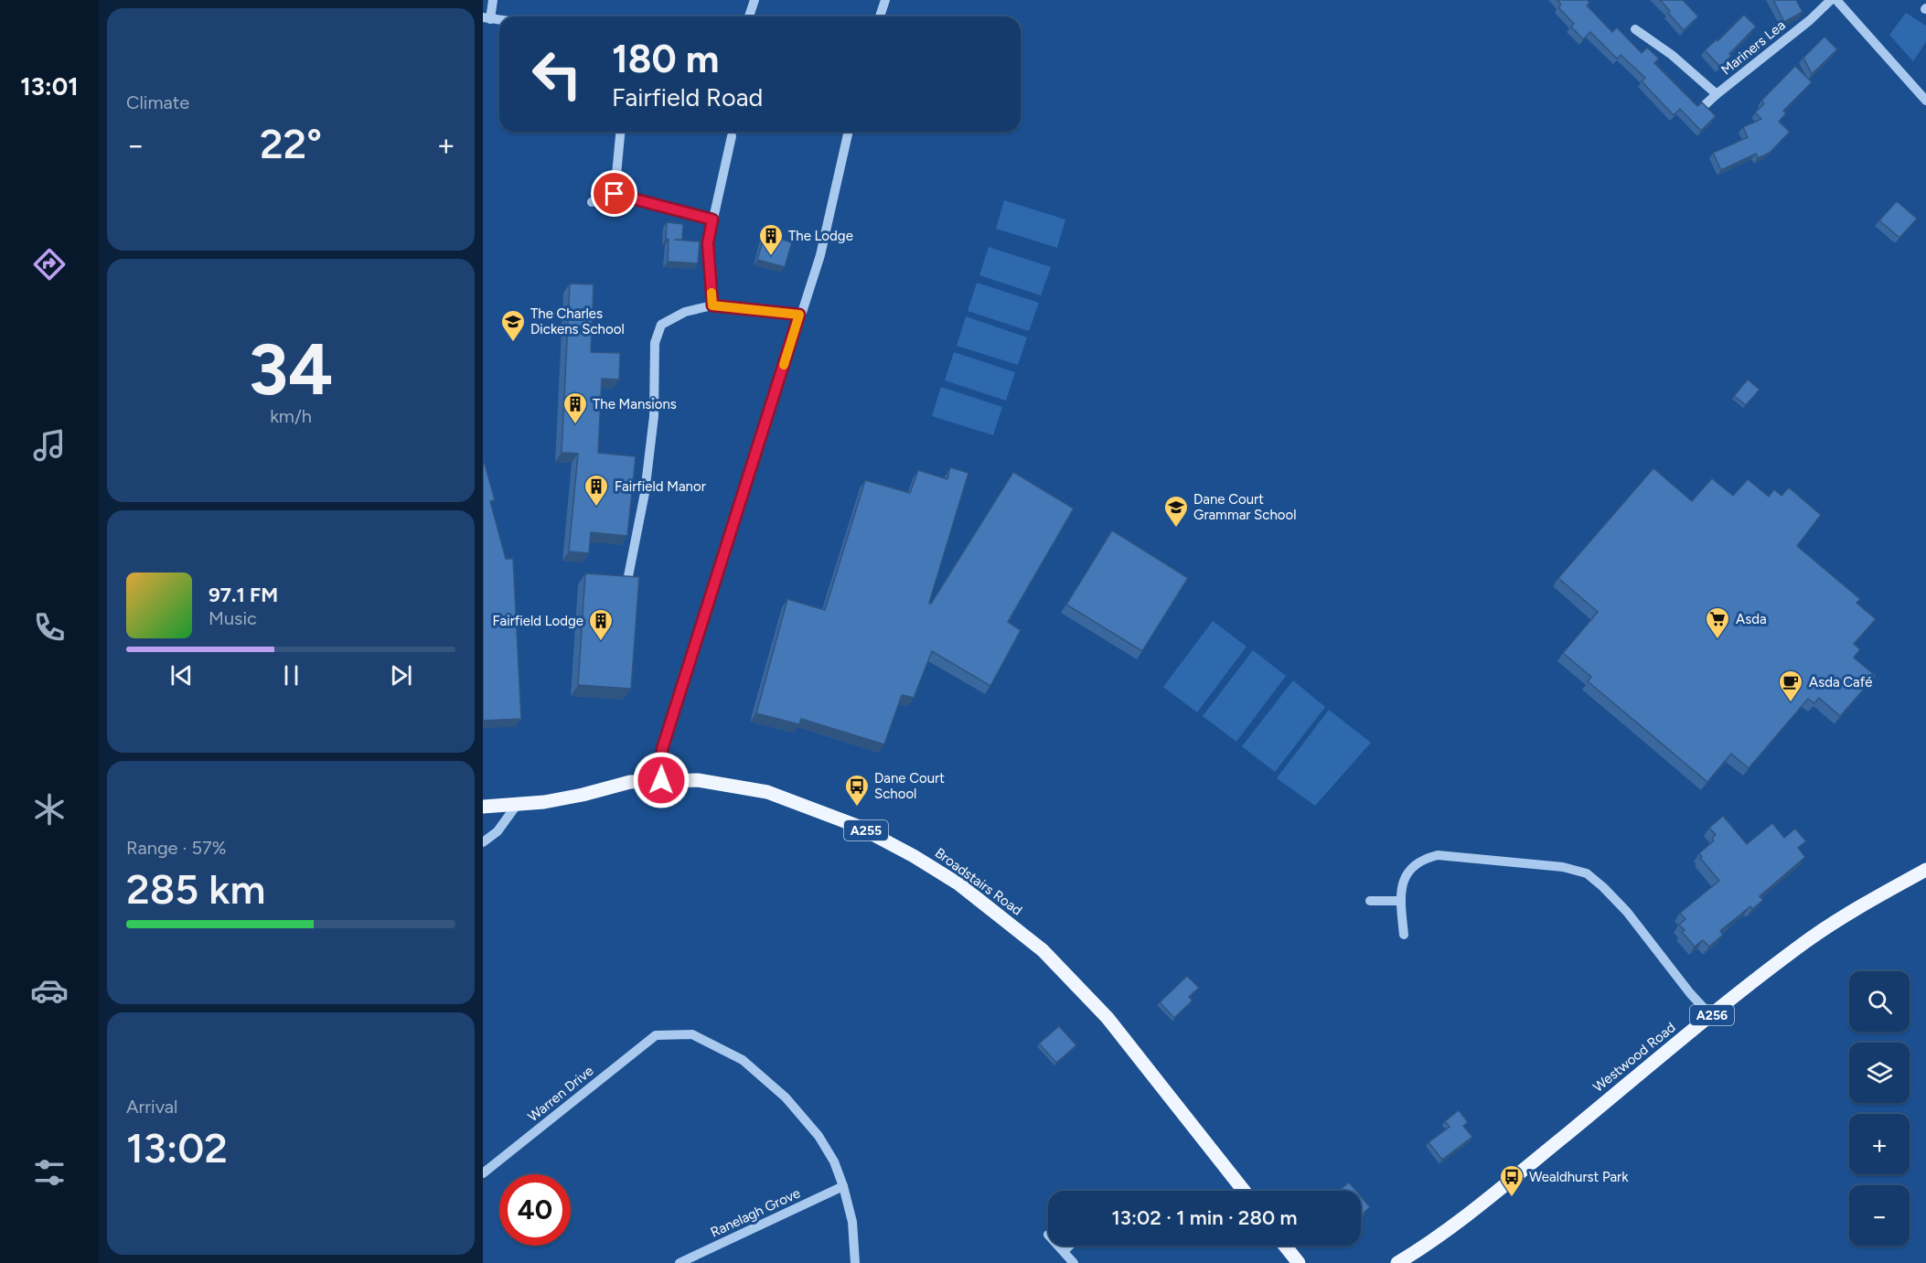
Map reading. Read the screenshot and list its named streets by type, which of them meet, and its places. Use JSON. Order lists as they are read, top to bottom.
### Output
{
  "streets": {
    "main road": [
      "A255",
      "Broadstairs Road",
      "A256",
      "Westwood Road"
    ],
    "street": ["Mariners Lea", "Warren Drive", "Ranelagh Grove"]
  },
  "crossings": [
    ["Warren Drive", "Ranelagh Grove"]
  ],
  "places": {
    "building": [
      "The Lodge",
      "The Mansions",
      "Fairfield Manor",
      "Fairfield Lodge"
    ],
    "school or university": ["The Charles Dickens School", "Dane Court Grammar School"],
    "supermarket": ["Asda"],
    "cafe": ["Asda Café"],
    "bus stop": ["Dane Court School", "Wealdhurst Park"]
  },
  "page": {
    "tabs": "13:01",
    "tile": [
      "Climate",
      ["34", "km/h"],
      ["Range · 57%", "285 km"],
      ["Arrival", "13:02"]
    ],
    "turn": ["180 m", "Fairfield Road"],
    "heat": ["−", "22°", "+"],
    "song": ["97.1 FM", "Music"],
    "map_buttons": ["+", "−"],
    "limit": "40",
    "trip": "13:02 · 1 min · 280 m"
  }
}
